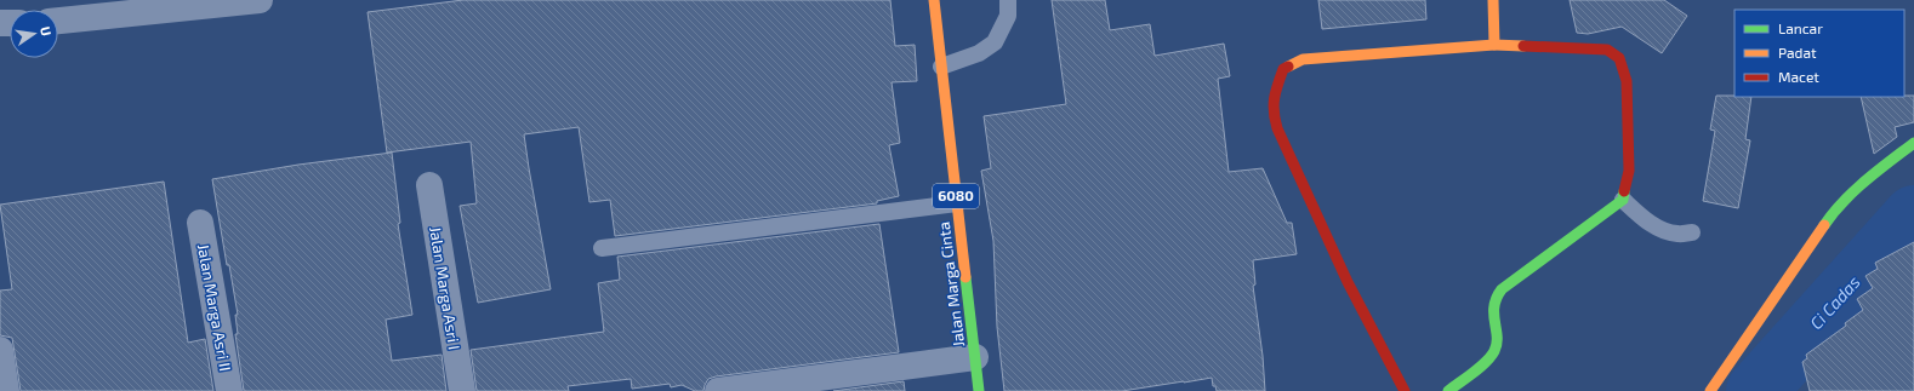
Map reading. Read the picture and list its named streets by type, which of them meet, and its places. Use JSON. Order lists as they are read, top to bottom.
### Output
{
  "streets": {
    "street": [
      "6080",
      "Jalan Marga Cinta",
      "Jalan Marga Asri I",
      "Jalan Marga Asri II"
    ]
  },
  "water": ["Ci Cadas"],
  "legend": ["Lancar", "Padat", "Macet"],
  "north": "right"
}
